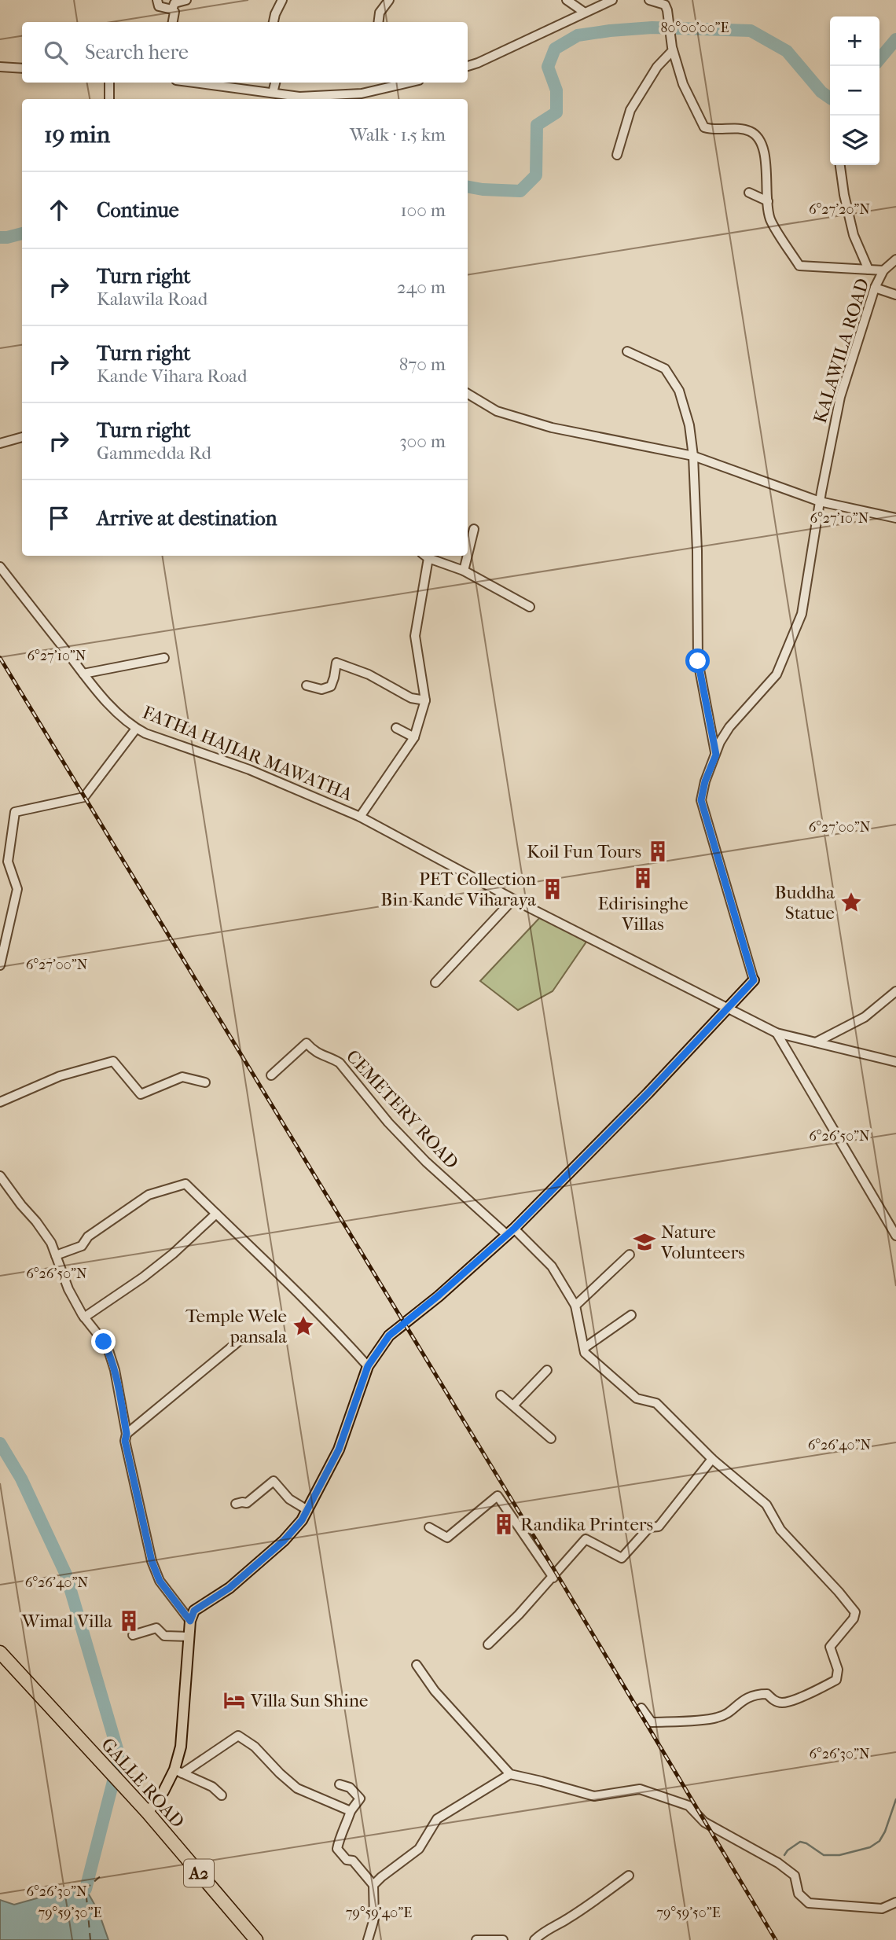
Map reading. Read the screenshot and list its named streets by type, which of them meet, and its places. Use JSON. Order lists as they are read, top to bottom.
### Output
{
  "streets": {
    "highway": ["GALLE ROAD", "A2"],
    "street": ["KALAWILA ROAD", "FATHA HAJIAR MAWATHA", "CEMETERY ROAD"]
  },
  "places": {
    "building": [
      "Koil Fun Tours",
      "Edirisinghe Villas",
      "PET Collection Bin Kande Viharaya",
      "Randika Printers",
      "Wimal Villa"
    ],
    "place": ["Buddha Statue", "Temple Wele pansala"],
    "school or university": ["Nature Volunteers"],
    "hotel": ["Villa Sun Shine"]
  },
  "page": {
    "map_buttons": ["+", "−"],
    "search": "Search here",
    "heading": ["19 min", "Walk · 1.5 km"],
    "list": [
      ["Continue", "100 m"],
      ["Turn right", "Kalawila Road", "240 m"],
      ["Turn right", "Kande Vihara Road", "870 m"],
      ["Turn right", "Gammedda Rd", "300 m"],
      "Arrive at destination"
    ]
  },
  "coordinates": [
    "80°00'00\"E",
    "6°27'20\"N",
    "6°27'10\"N",
    "6°27'00\"N",
    "6°26'50\"N",
    "6°26'40\"N",
    "6°26'30\"N",
    "79°59'30\"E",
    "79°59'40\"E",
    "79°59'50\"E"
  ]
}
